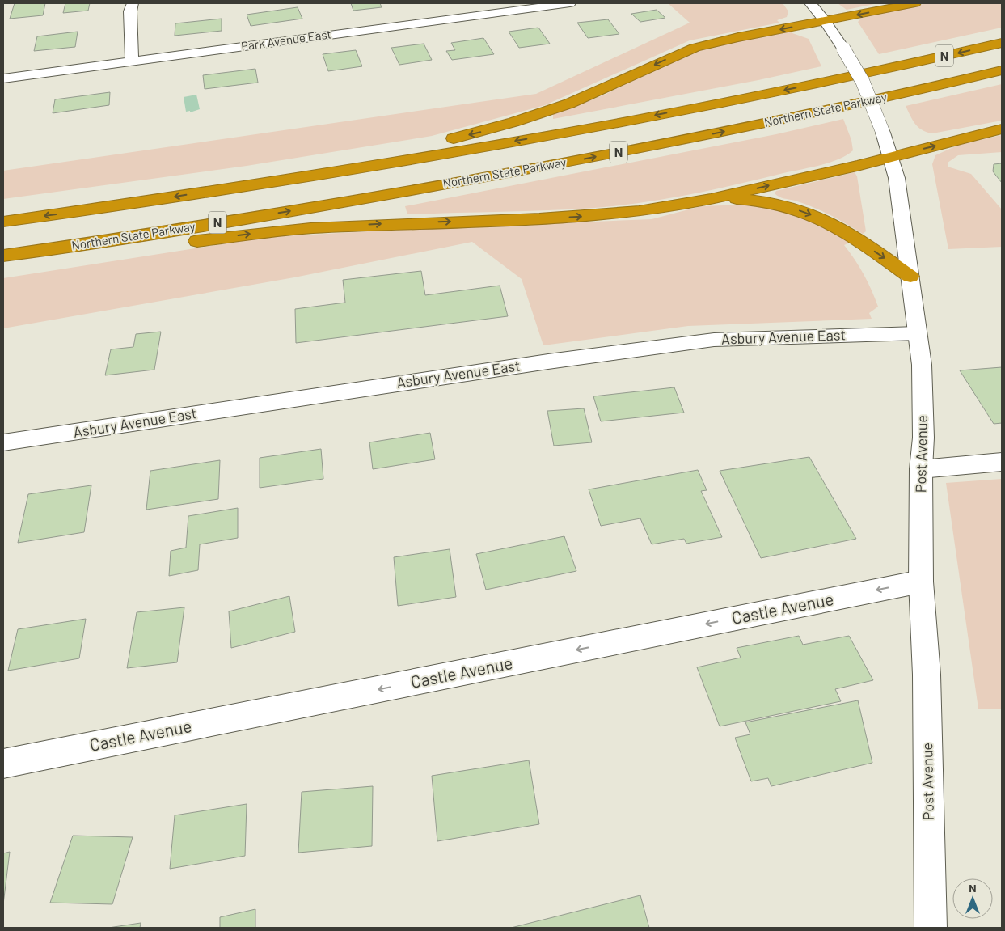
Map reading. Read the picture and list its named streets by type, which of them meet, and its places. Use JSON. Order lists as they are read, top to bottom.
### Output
{
  "streets": {
    "highway": ["N", "Northern State Parkway"],
    "street": [
      "Park Avenue East",
      "Asbury Avenue East",
      "Post Avenue",
      "Castle Avenue"
    ]
  },
  "crossings": [
    ["Asbury Avenue East", "Post Avenue"],
    ["Post Avenue", "Castle Avenue"]
  ],
  "one_way": ["Castle Avenue"],
  "north": "top"
}
